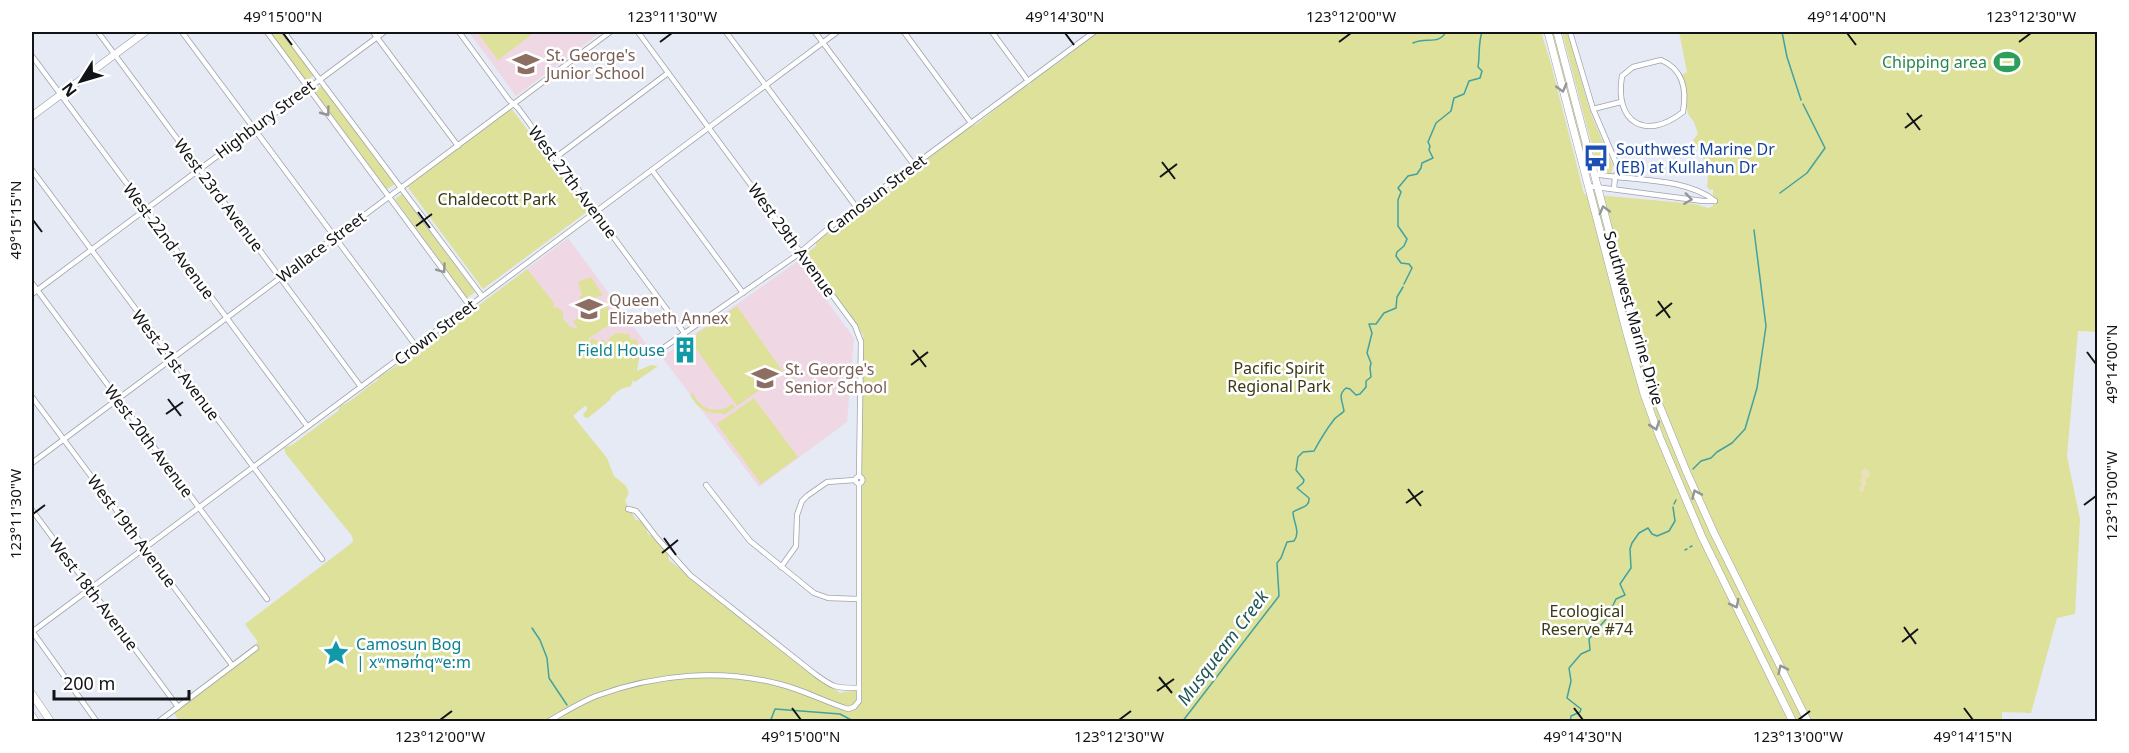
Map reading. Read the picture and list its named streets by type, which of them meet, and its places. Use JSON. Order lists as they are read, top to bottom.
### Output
{
  "streets": {
    "main road": ["Southwest Marine Drive"],
    "street": [
      "Highbury Street",
      "West 27th Avenue",
      "Camosun Street",
      "West 23rd Avenue",
      "West 29th Avenue",
      "West 22nd Avenue",
      "Wallace Street",
      "Crown Street",
      "West 21st Avenue",
      "West 20th Avenue",
      "West 19th Avenue",
      "West 18th Avenue"
    ]
  },
  "crossings": [
    ["Highbury Street", "West 23rd Avenue"],
    ["Highbury Street", "West 22nd Avenue"],
    ["Highbury Street", "West 21st Avenue"],
    ["Highbury Street", "West 20th Avenue"],
    ["West 27th Avenue", "Camosun Street"],
    ["West 27th Avenue", "Wallace Street"],
    ["West 27th Avenue", "Crown Street"],
    ["Camosun Street", "West 29th Avenue"],
    ["West 23rd Avenue", "Wallace Street"],
    ["West 23rd Avenue", "Crown Street"],
    ["West 29th Avenue", "Crown Street"],
    ["West 22nd Avenue", "Wallace Street"],
    ["West 22nd Avenue", "Crown Street"],
    ["Wallace Street", "West 21st Avenue"],
    ["Wallace Street", "West 20th Avenue"],
    ["Wallace Street", "West 19th Avenue"],
    ["Crown Street", "West 21st Avenue"],
    ["Crown Street", "West 20th Avenue"],
    ["Crown Street", "West 19th Avenue"],
    ["Crown Street", "West 18th Avenue"]
  ],
  "water": ["Musqueam Creek"],
  "parks": ["Chaldecott Park", "Pacific Spirit Regional Park", "Ecological Reserve #74"],
  "places": {
    "sports": ["Chipping area"],
    "school or university": ["St. George's Junior School", "Queen Elizabeth Annex", "St. George's Senior School"],
    "bus stop": ["Southwest Marine Dr (EB) at Kullahun Dr"],
    "building": ["Field House"],
    "place": ["Camosun Bog | xʷməm̓qʷe:m"]
  },
  "scale_bar": "200 m",
  "north": "bottom left",
  "coordinates": [
    "49°15'00\"N",
    "123°11'30\"W",
    "49°14'30\"N",
    "123°12'00\"W",
    "49°14'00\"N",
    "123°12'30\"W",
    "49°15'15\"N",
    "123°13'00\"W",
    "49°14'15\"N"
  ]
}
